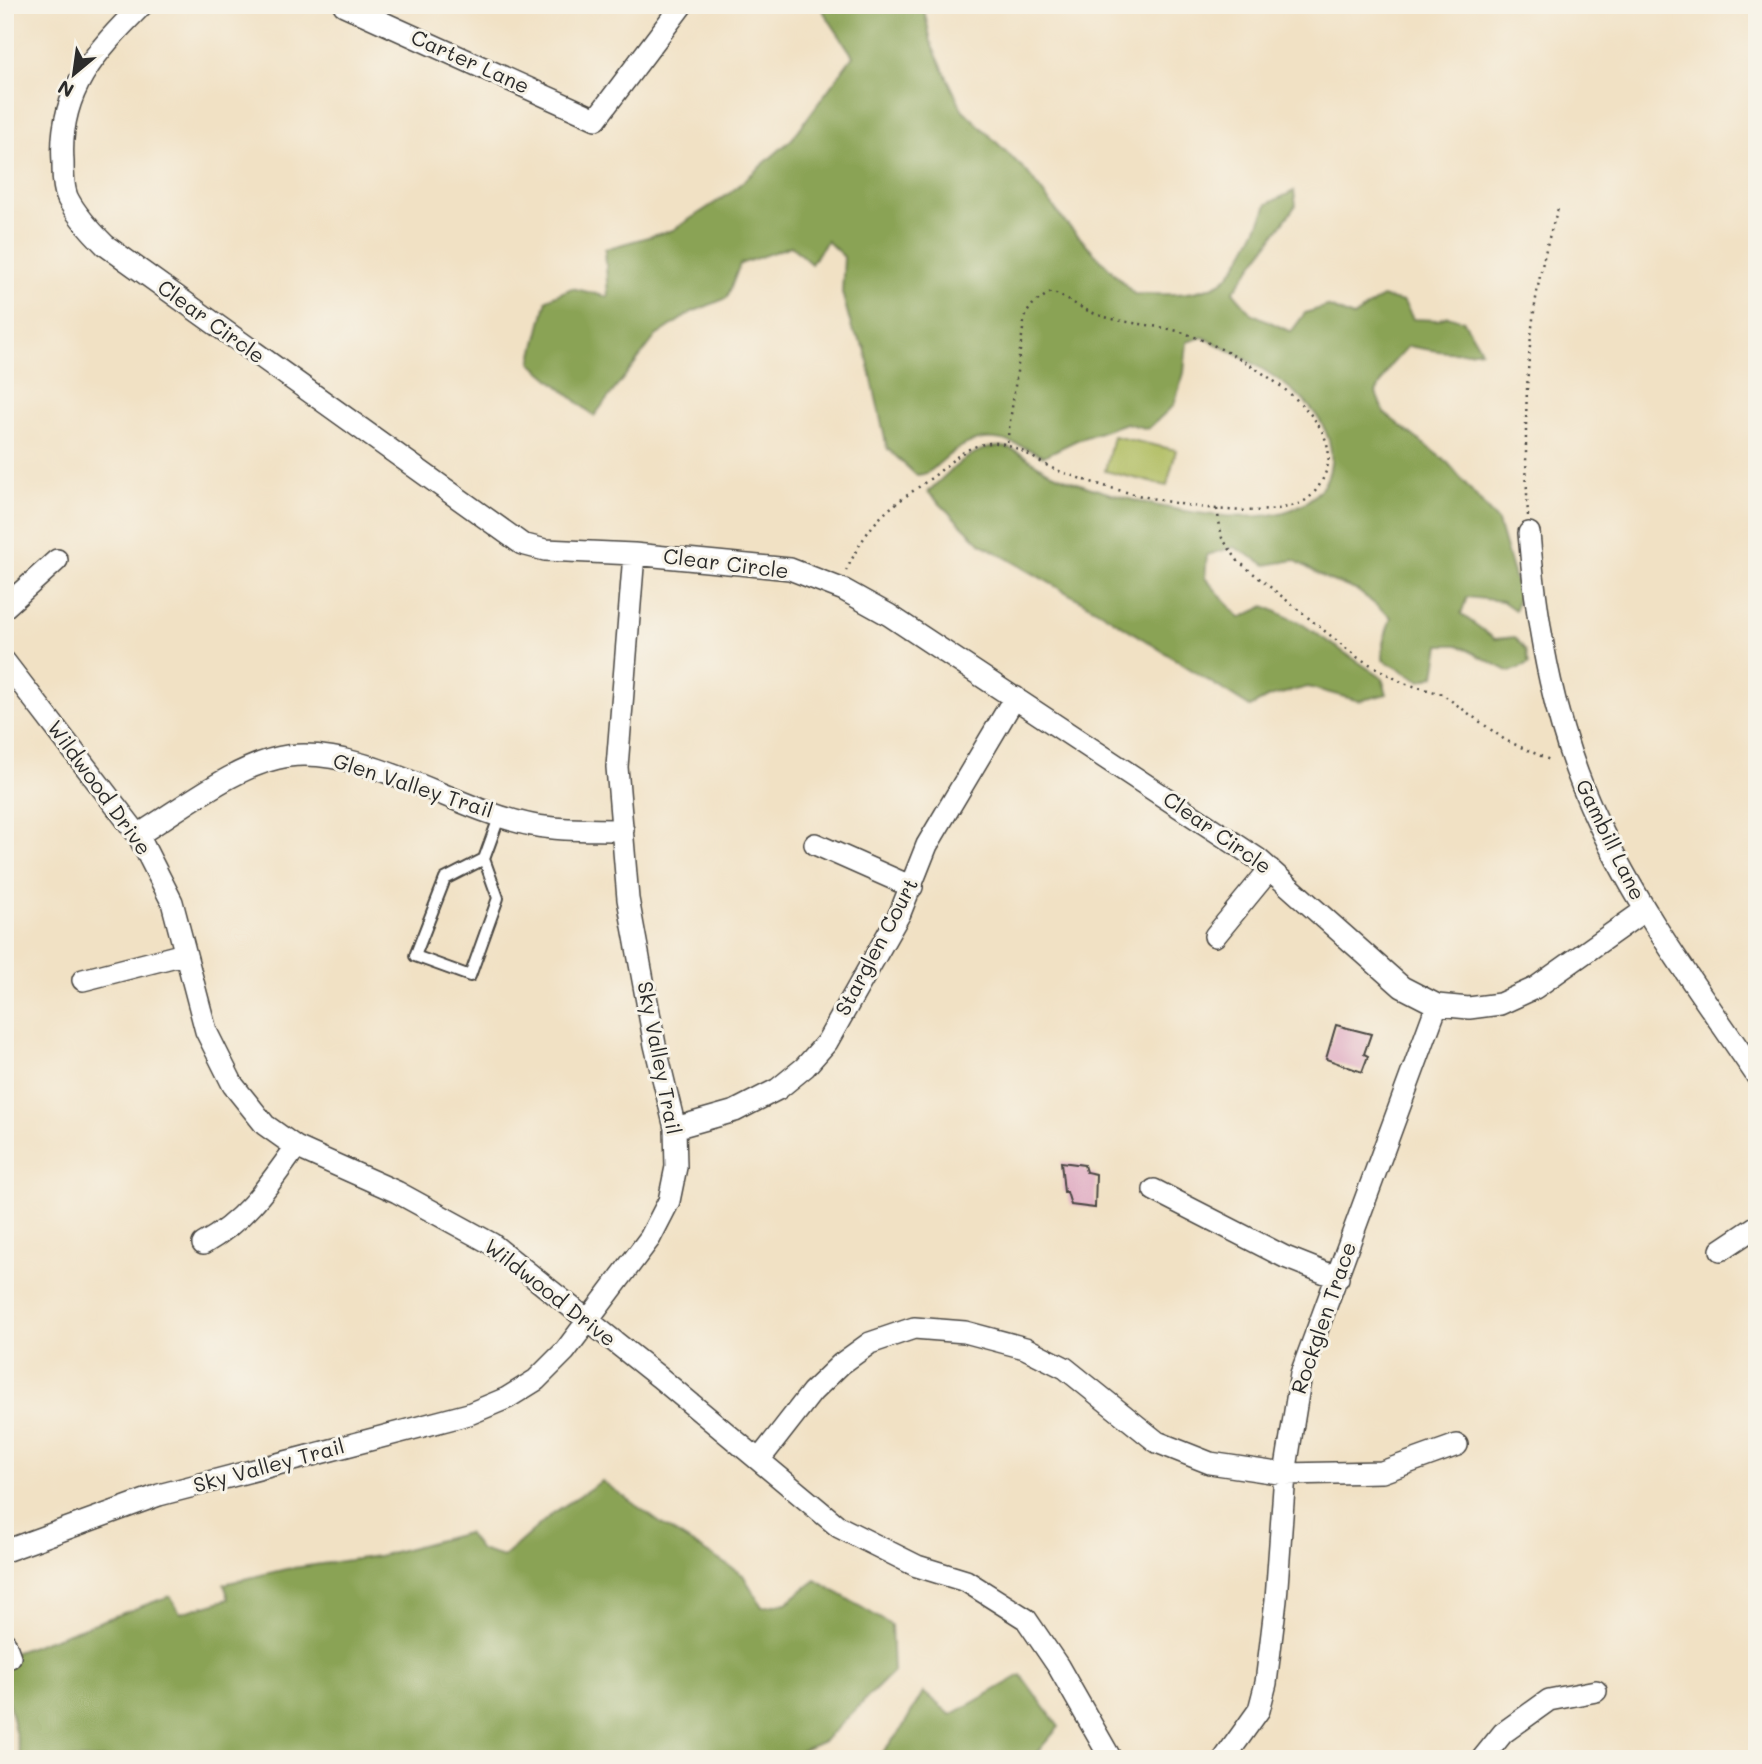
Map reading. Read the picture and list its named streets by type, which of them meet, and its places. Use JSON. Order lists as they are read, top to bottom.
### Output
{
  "streets": {
    "street": [
      "Carter Lane",
      "Clear Circle",
      "Glen Valley Trail",
      "Wildwood Drive",
      "Gambill Lane",
      "Starglen Court",
      "Sky Valley Trail",
      "Rockglen Trace"
    ]
  },
  "crossings": [
    ["Clear Circle", "Gambill Lane"],
    ["Clear Circle", "Starglen Court"],
    ["Clear Circle", "Sky Valley Trail"],
    ["Clear Circle", "Rockglen Trace"],
    ["Glen Valley Trail", "Wildwood Drive"],
    ["Glen Valley Trail", "Sky Valley Trail"],
    ["Wildwood Drive", "Sky Valley Trail"],
    ["Starglen Court", "Sky Valley Trail"]
  ],
  "north": "bottom left"
}
